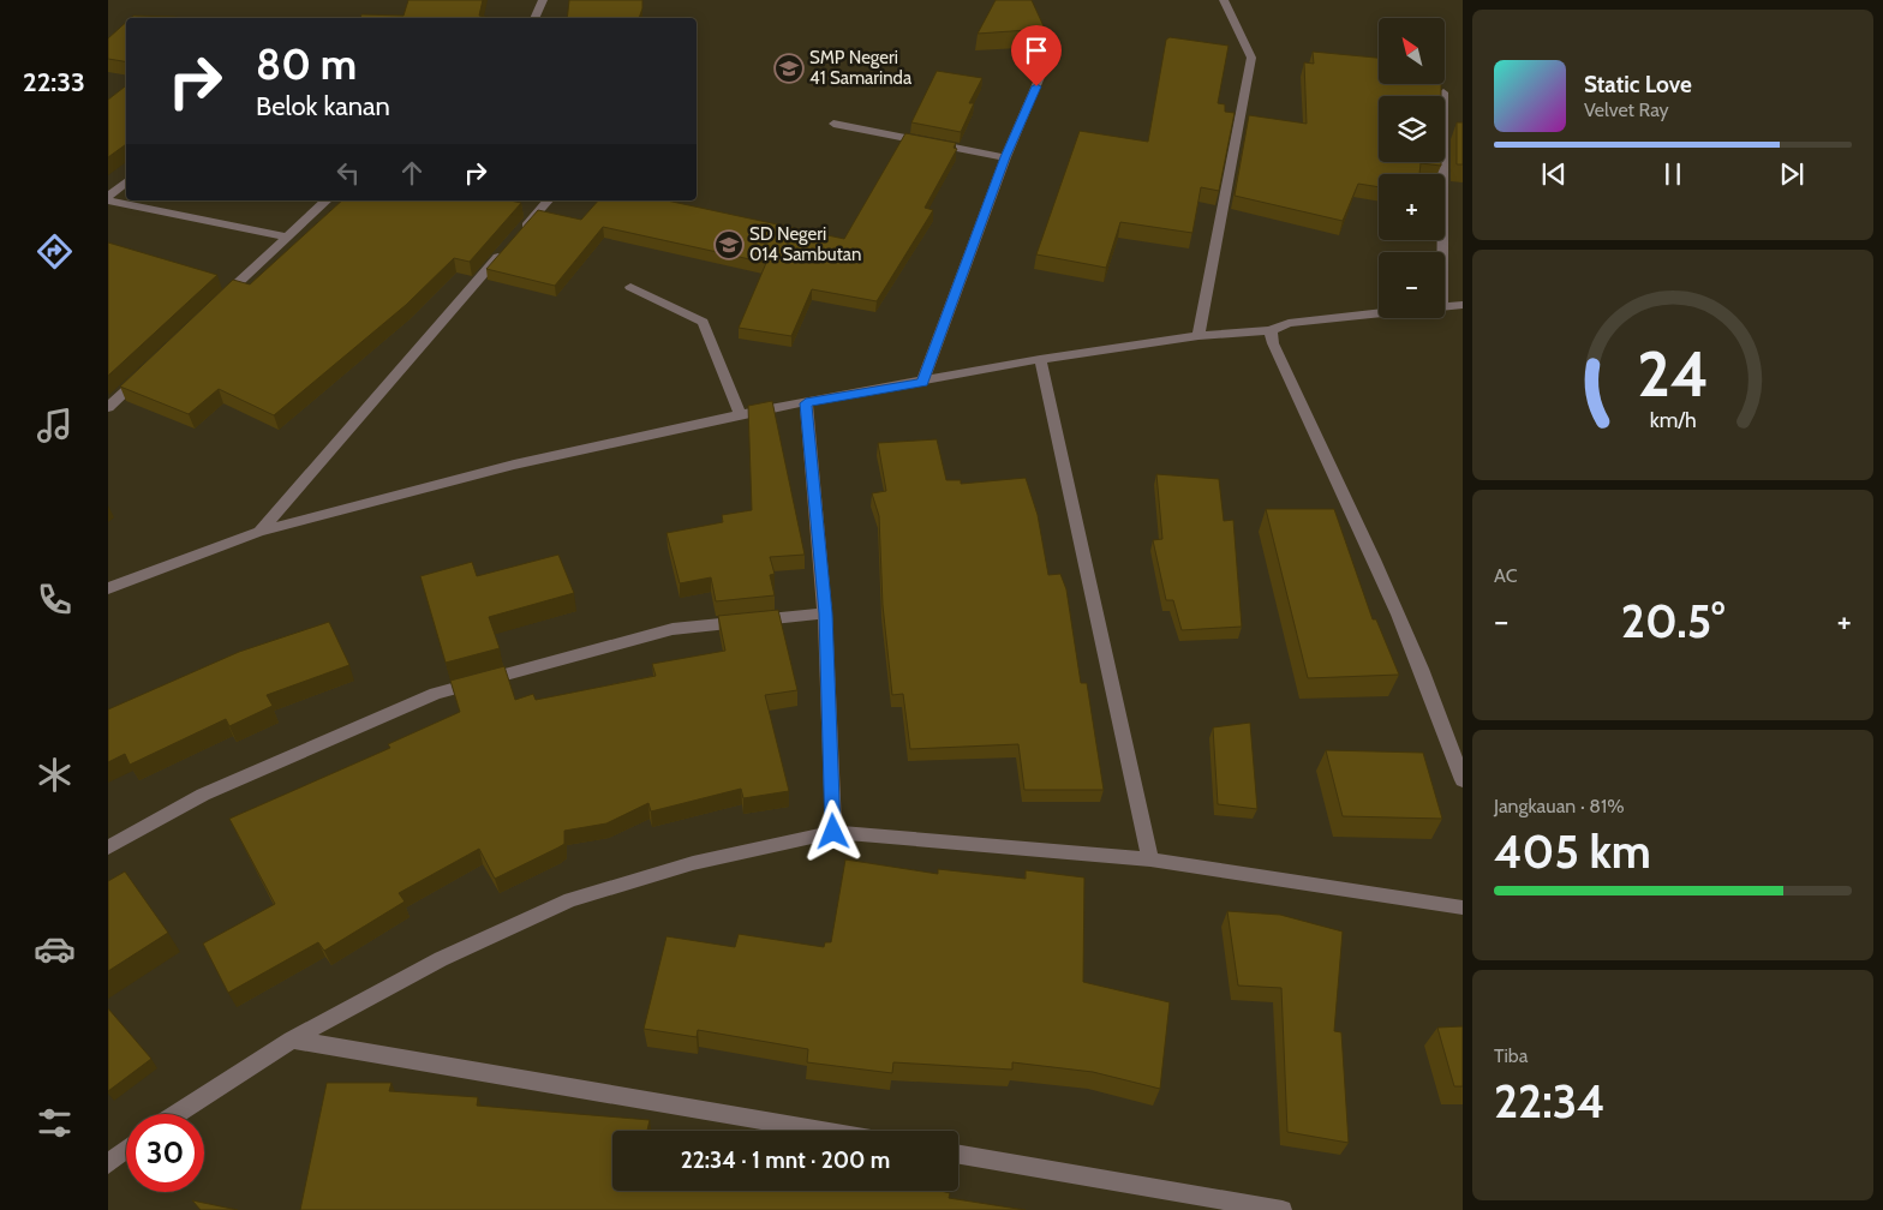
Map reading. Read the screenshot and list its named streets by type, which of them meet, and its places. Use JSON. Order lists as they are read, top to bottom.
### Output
{
  "places": {
    "school or university": ["SMP Negeri 41 Samarinda", "SD Negeri 014 Sambutan"]
  },
  "north": "top left",
  "page": {
    "tabs": "22:33",
    "map_buttons": ["+", "−"],
    "turn": ["80 m", "Belok kanan"],
    "song": ["Static Love", "Velvet Ray"],
    "tile": [
      "AC",
      ["Jangkauan · 81%", "405 km"],
      ["Tiba", "22:34"]
    ],
    "heat": ["−", "20.5°", "+"],
    "limit": "30",
    "trip": "22:34 · 1 mnt · 200 m",
    "gauge": ["24", "km/h"]
  }
}
